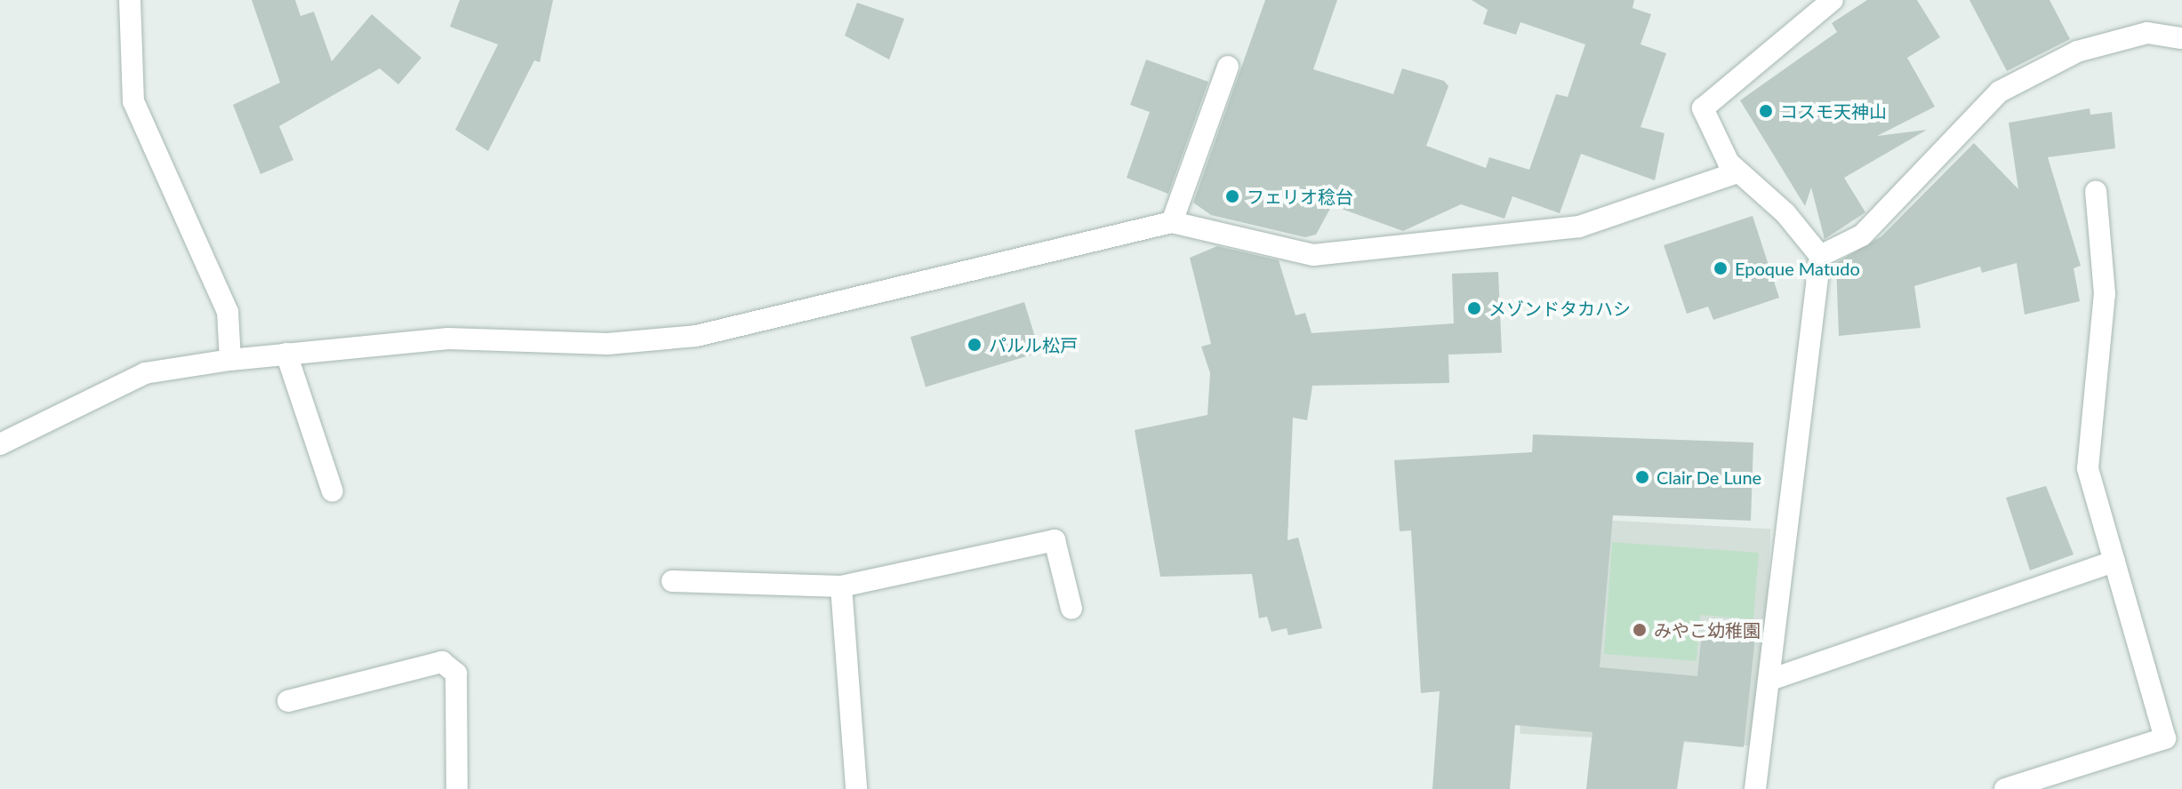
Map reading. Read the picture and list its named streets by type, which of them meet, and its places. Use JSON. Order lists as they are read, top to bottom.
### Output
{
  "places": [
    "コスモ天神山",
    "フェリオ稔台",
    "Epoque Matudo",
    "メゾンドタカハシ",
    "パルル松戸",
    "Clair De Lune",
    "みやこ幼稚園"
  ]
}
